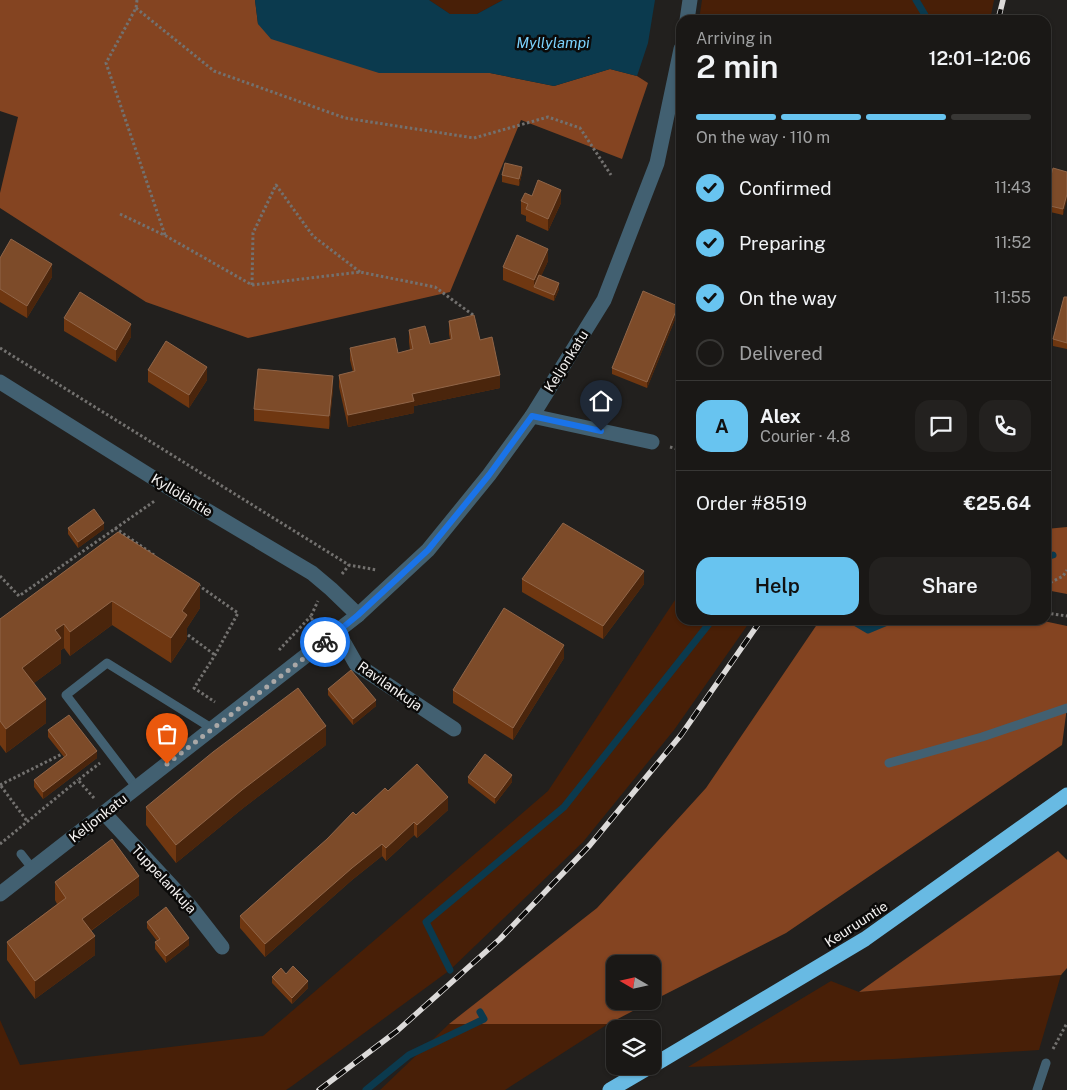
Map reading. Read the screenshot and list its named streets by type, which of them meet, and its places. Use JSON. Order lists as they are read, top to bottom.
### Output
{
  "streets": {
    "highway": ["Keuruuntie"],
    "street": [
      "Keljonkatu",
      "Kyllöläntie",
      "Ravilankuja",
      "Tuppelankuja"
    ]
  },
  "crossings": [
    ["Keljonkatu", "Kyllöläntie"],
    ["Keljonkatu", "Ravilankuja"],
    ["Keljonkatu", "Tuppelankuja"]
  ],
  "water": ["Myllylampi"],
  "north": "left",
  "page": {
    "heading": ["2 min", "Arriving in", "12:01–12:06"],
    "panel": [
      "Alex",
      "Courier · 4.8",
      "Order #8519",
      "€25.64"
    ],
    "bar": "On the way · 110 m",
    "list": [
      ["Confirmed", "11:43"],
      ["Preparing", "11:52"],
      ["On the way", "11:55"],
      "Delivered"
    ],
    "round": "A",
    "buttons": ["Help", "Share"]
  }
}
